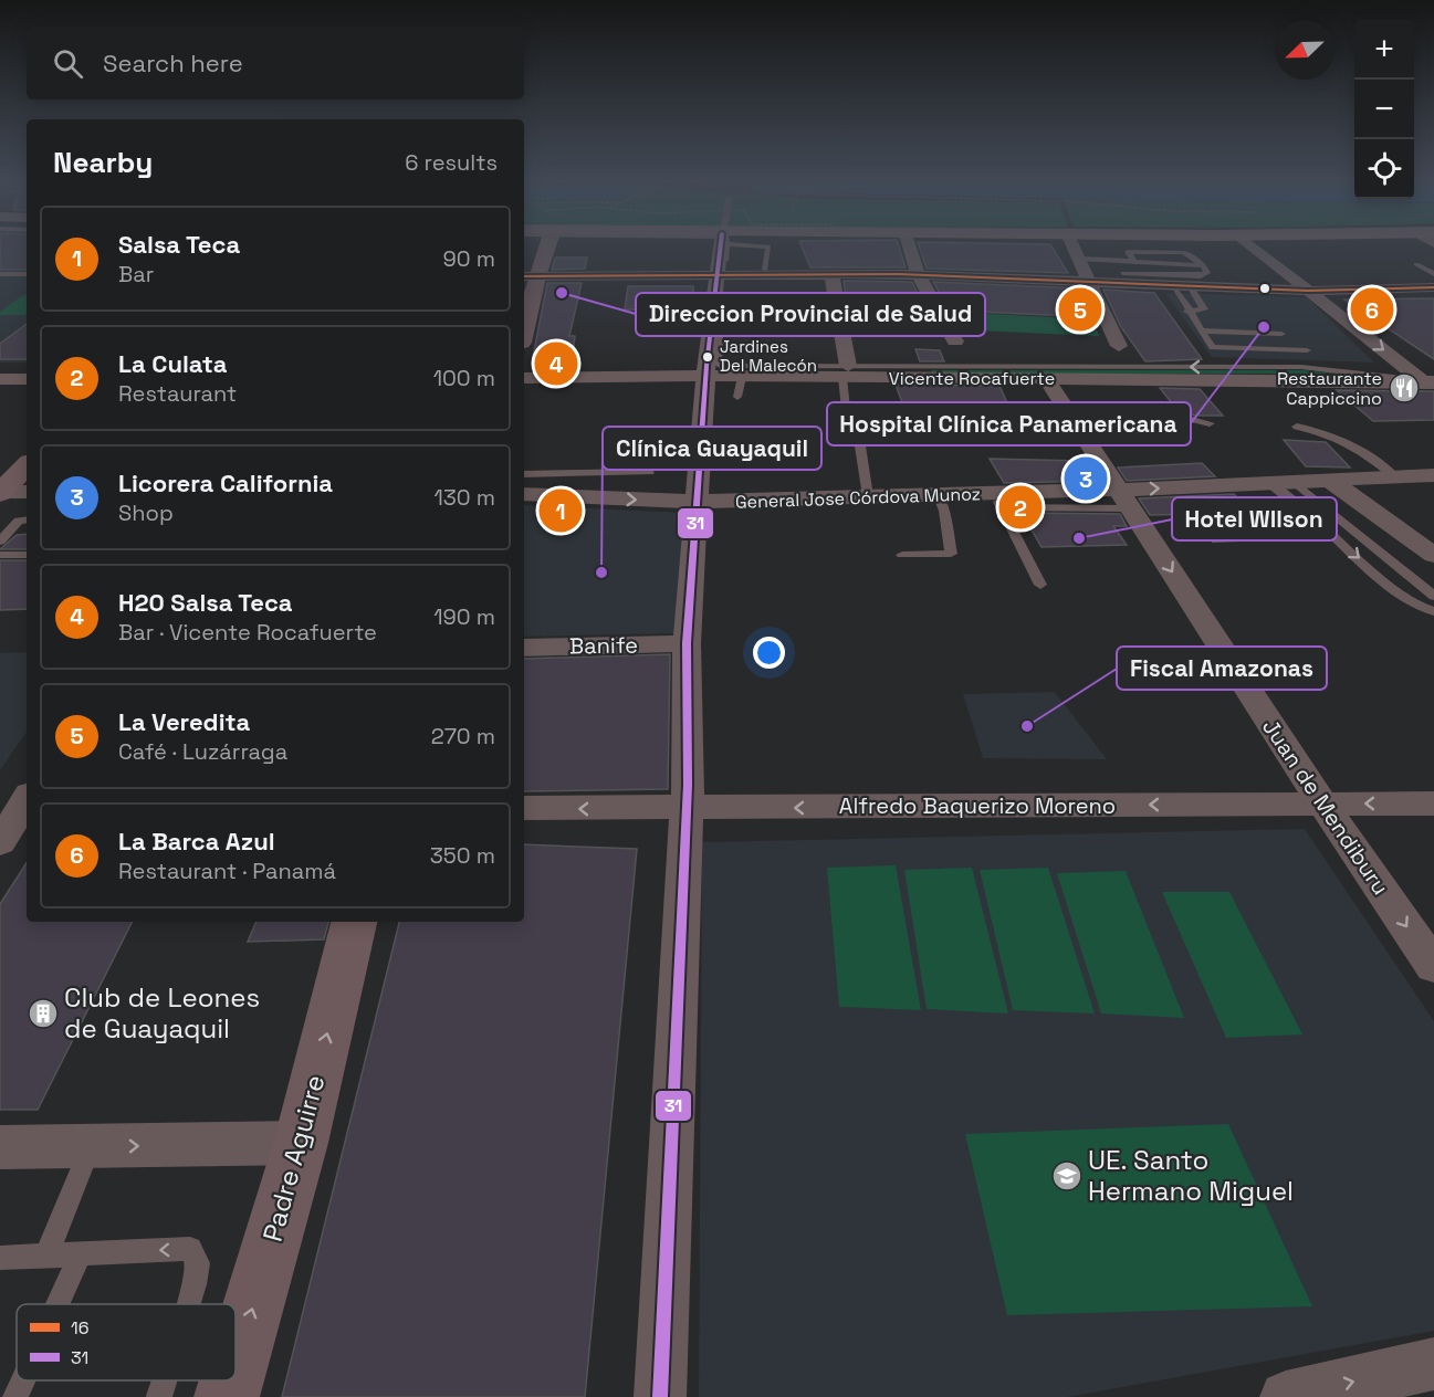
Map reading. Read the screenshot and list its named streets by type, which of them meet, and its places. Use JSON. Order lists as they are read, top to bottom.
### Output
{
  "streets": {
    "main road": ["Padre Aguirre"],
    "street": [
      "Vicente Rocafuerte",
      "General Jose Córdova Munoz",
      "Banife",
      "Alfredo Baquerizo Moreno",
      "Juan de Mendiburu"
    ]
  },
  "crossings": [
    ["Vicente Rocafuerte", "Juan de Mendiburu"],
    ["General Jose Córdova Munoz", "Juan de Mendiburu"],
    ["Alfredo Baquerizo Moreno", "Juan de Mendiburu"]
  ],
  "one_way": ["Alfredo Baquerizo Moreno", "Juan de Mendiburu", "Padre Aguirre"],
  "places": {
    "other": [
      "Direccion Provincial de Salud",
      "Hospital Clínica Panamericana",
      "Jardines Del Malecón",
      "Hotel WIlson",
      "Clínica Guayaquil",
      "Fiscal Amazonas"
    ],
    "restaurant": ["Restaurante Cappiccino"],
    "building": ["Club de Leones de Guayaquil"],
    "school or university": ["UE. Santo Hermano Miguel"]
  },
  "lines": ["transit line 31", "transit line 16"],
  "legend": ["16", "31"],
  "north": "bottom left",
  "page": {
    "map_buttons": ["+", "−"],
    "search": "Search here",
    "heading": ["Nearby", "6 results"],
    "list": [
      {
        "mark": "1",
        "name": "Salsa Teca",
        "note": "Bar",
        "value": "90 m"
      },
      {
        "mark": "2",
        "name": "La Culata",
        "note": "Restaurant",
        "value": "100 m"
      },
      {
        "mark": "3",
        "name": "Licorera California",
        "note": "Shop",
        "value": "130 m"
      },
      {
        "mark": "4",
        "name": "H20 Salsa Teca",
        "note": "Bar · Vicente Rocafuerte",
        "value": "190 m"
      },
      {
        "mark": "5",
        "name": "La Veredita",
        "note": "Café · Luzárraga",
        "value": "270 m"
      },
      {
        "mark": "6",
        "name": "La Barca Azul",
        "note": "Restaurant · Panamá",
        "value": "350 m"
      }
    ],
    "pins": [
      "5",
      "6",
      "4",
      "3",
      "2",
      "1"
    ]
  }
}
